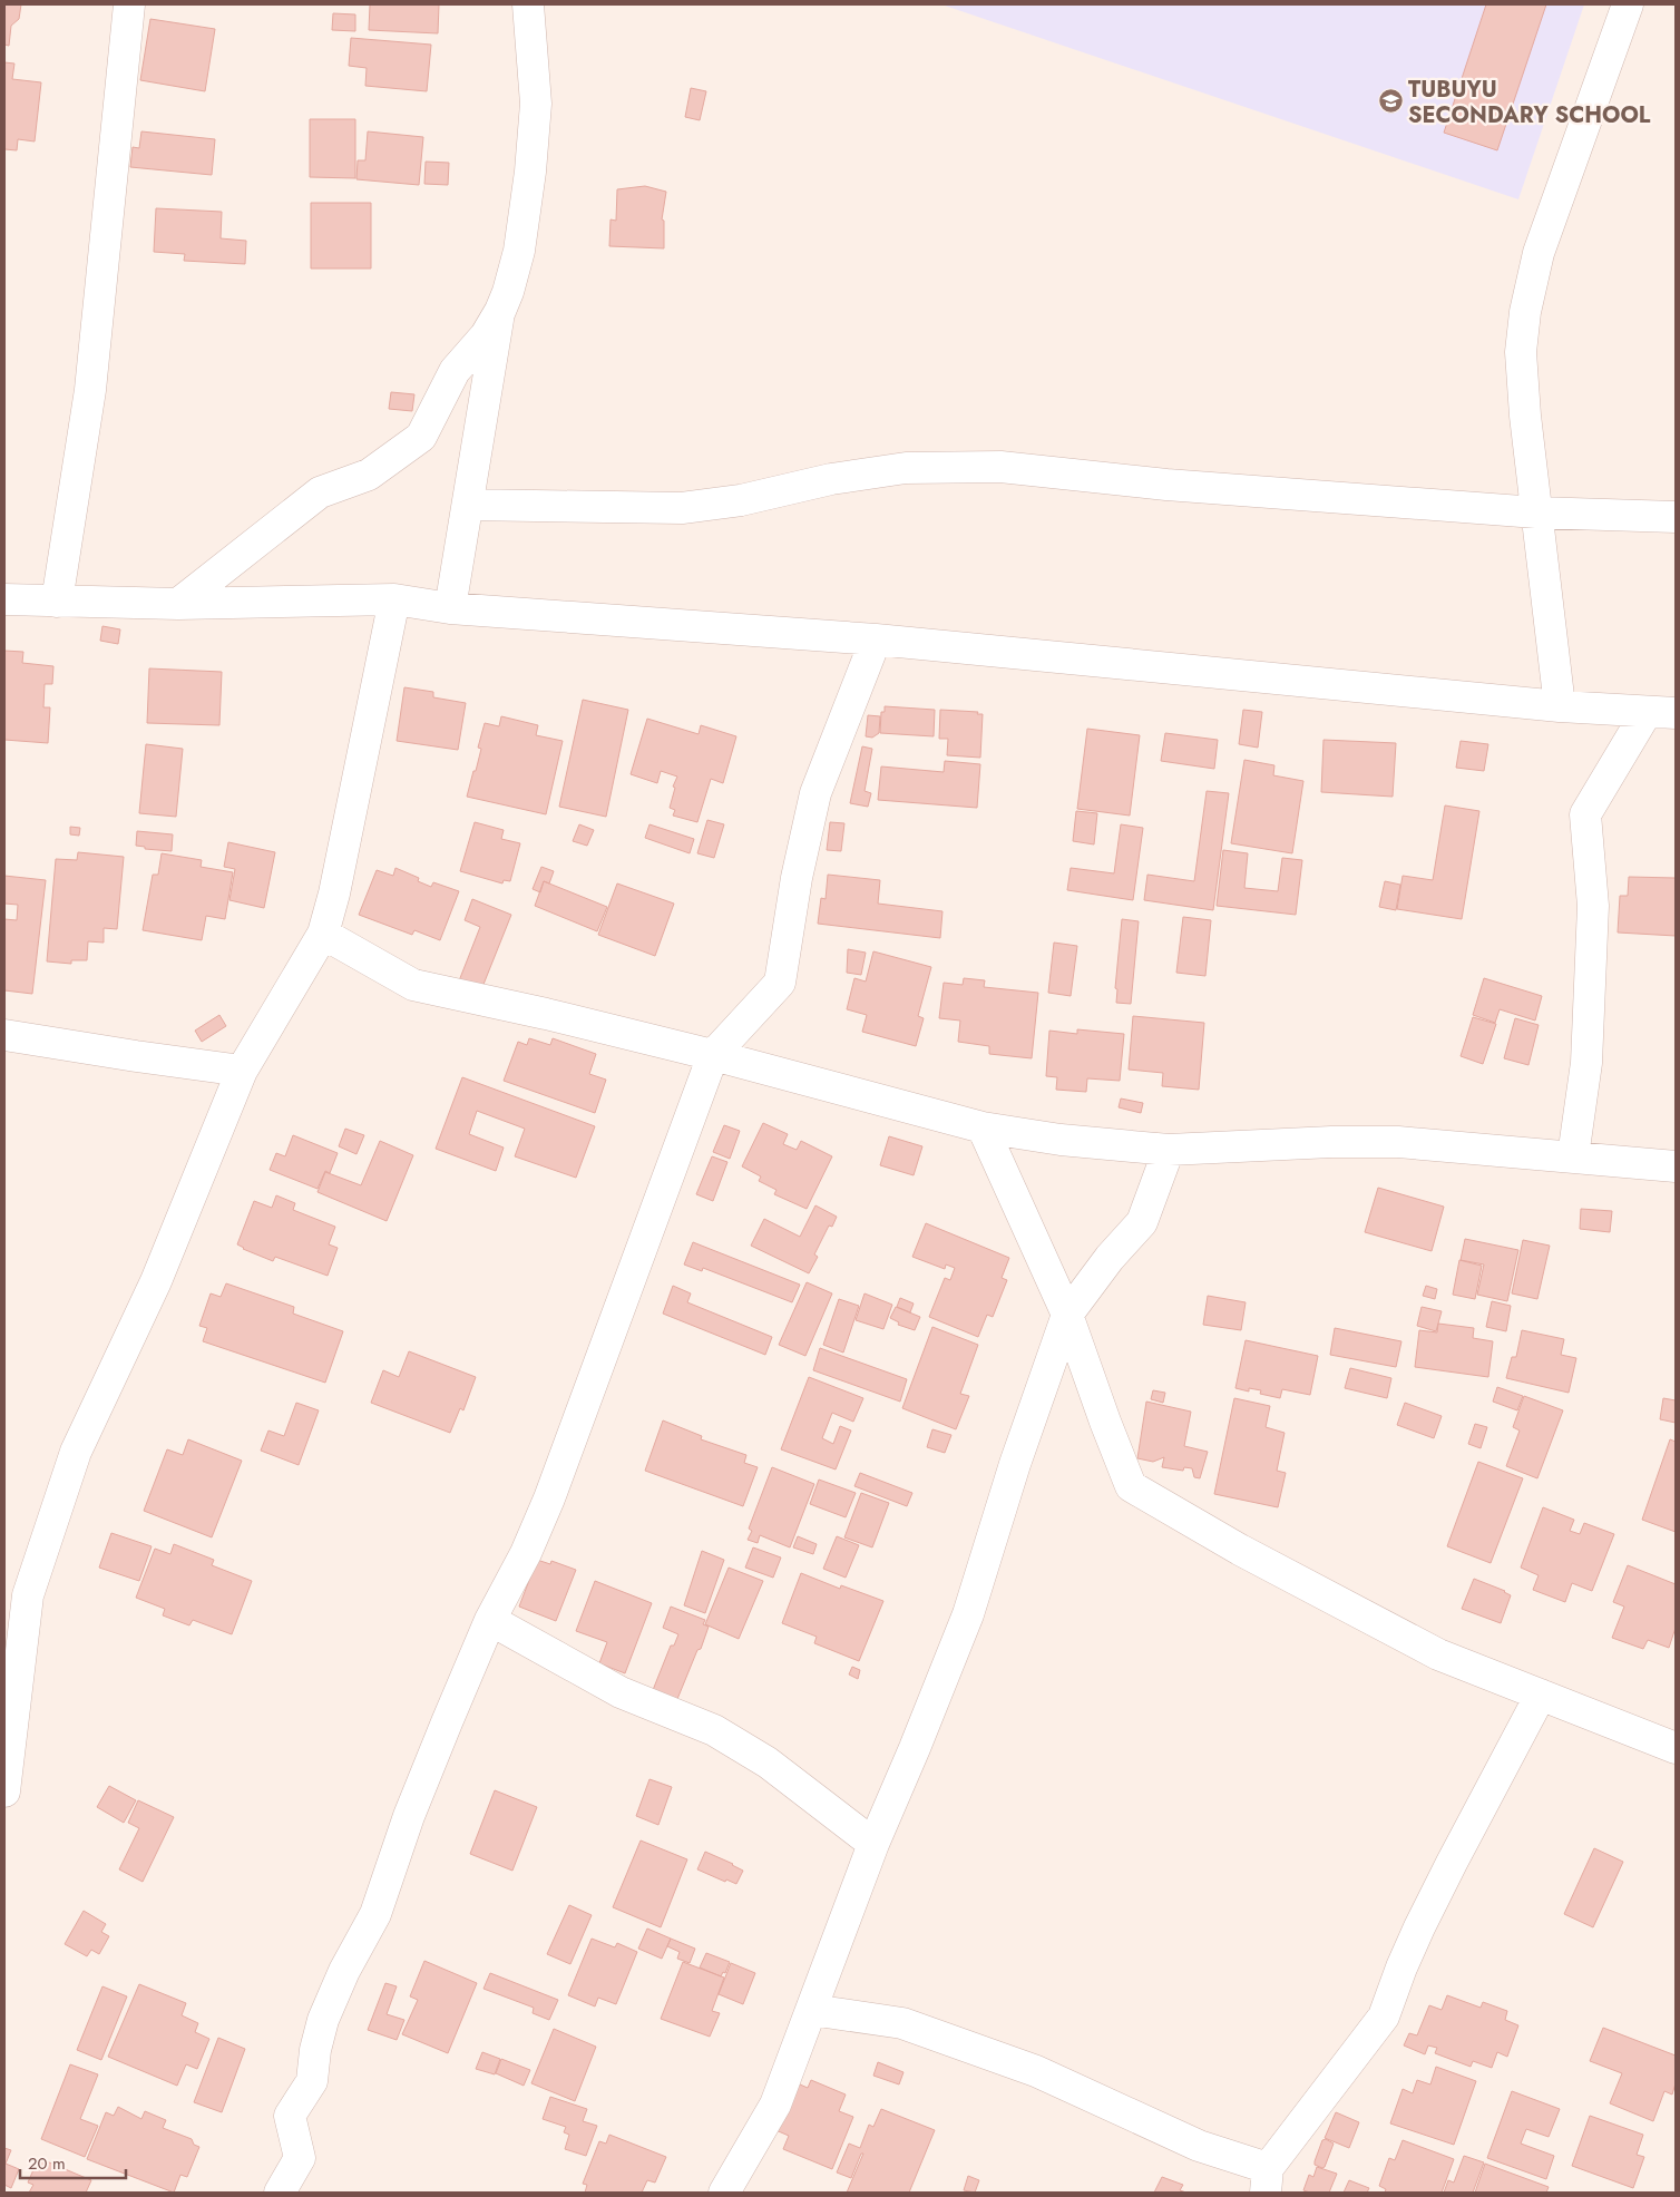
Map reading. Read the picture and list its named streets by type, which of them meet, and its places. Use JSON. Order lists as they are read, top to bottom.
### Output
{
  "places": {
    "school or university": ["TUBUYU SECONDARY SCHOOL"]
  },
  "scale_bar": "20 m"
}
